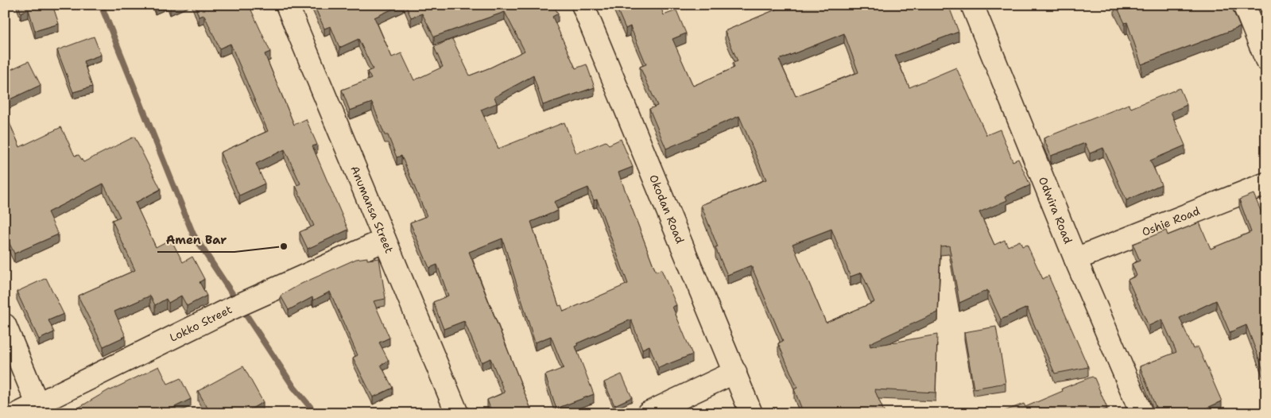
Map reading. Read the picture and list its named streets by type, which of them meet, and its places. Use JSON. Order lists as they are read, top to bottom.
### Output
{
  "streets": {
    "street": [
      "Anumansa Street",
      "Okodan Road",
      "Odwira Road",
      "Oshie Road",
      "Lokko Street"
    ]
  },
  "crossings": [
    ["Anumansa Street", "Lokko Street"],
    ["Odwira Road", "Oshie Road"]
  ],
  "places": ["Amen Bar"]
}
